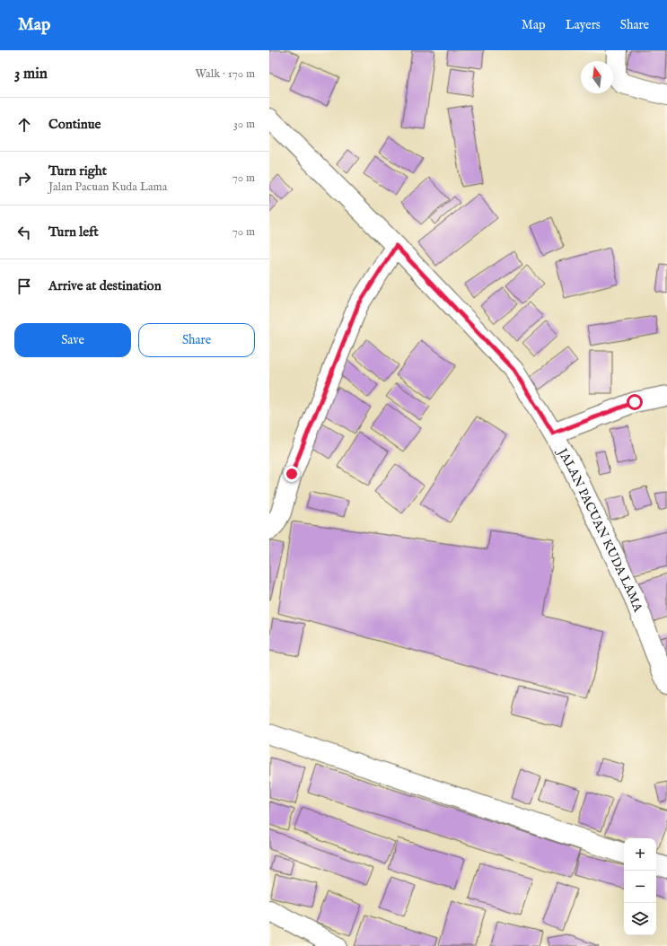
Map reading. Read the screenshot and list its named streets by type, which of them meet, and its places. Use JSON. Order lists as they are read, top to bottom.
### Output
{
  "streets": {
    "street": ["JALAN PACUAN KUDA LAMA"]
  },
  "north": "top",
  "page": {
    "header": "Map",
    "nav": ["Map", "Layers", "Share"],
    "heading": ["3 min", "Walk · 170 m"],
    "list": [
      ["Continue", "30 m"],
      ["Turn right", "Jalan Pacuan Kuda Lama", "70 m"],
      ["Turn left", "70 m"],
      "Arrive at destination"
    ],
    "buttons": ["Save", "Share"],
    "map_buttons": ["+", "−"]
  }
}
